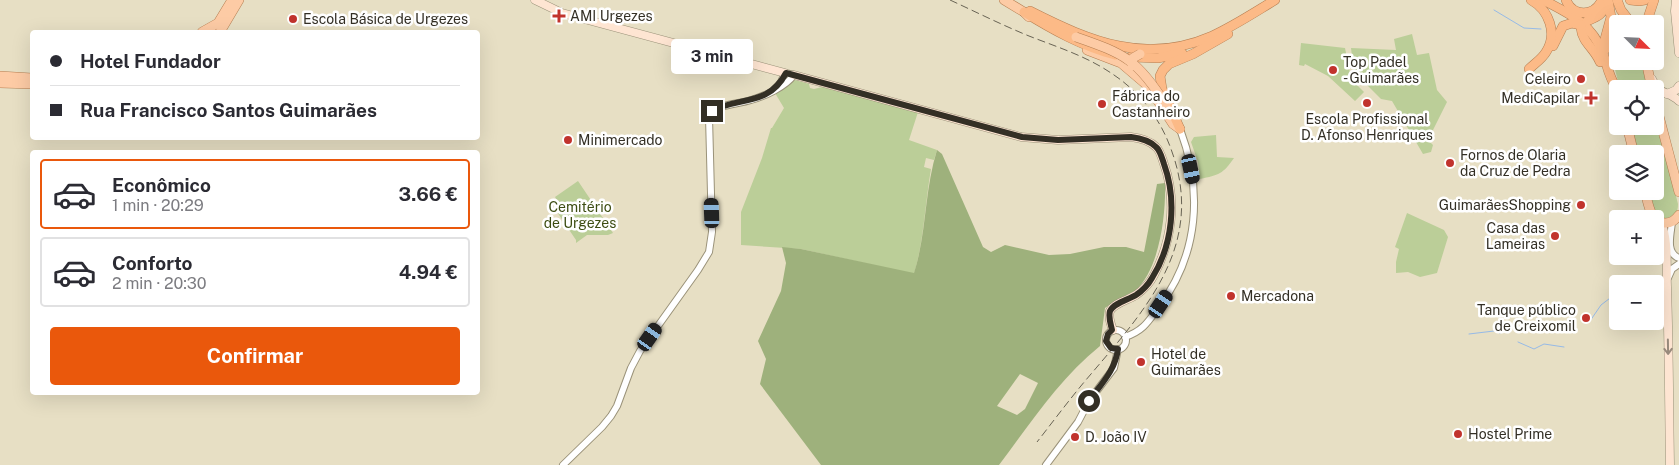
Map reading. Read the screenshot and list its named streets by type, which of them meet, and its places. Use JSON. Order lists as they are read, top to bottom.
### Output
{
  "parks": ["Cemitério de Urgezes"],
  "places": {
    "health": ["AMI Urgezes", "MediCapilar"],
    "other": [
      "Escola Básica de Urgezes",
      "Top Padel - Guimarães",
      "Celeiro",
      "Escola Profissional D. Afonso Henriques",
      "Fábrica do Castanheiro",
      "Minimercado",
      "Fornos de Olaria da Cruz de Pedra",
      "GuimarãesShopping",
      "Casa das Lameiras",
      "Mercadona",
      "Tanque público de Creixomil",
      "Hotel de Guimarães",
      "Hostel Prime",
      "D. João IV"
    ]
  },
  "north": "bottom right",
  "page": {
    "map_buttons": ["+", "−"],
    "banner": ["Hotel Fundador", "Rua Francisco Santos Guimarães"],
    "bubble": "3 min",
    "list": [
      {
        "name": "Econômico",
        "note": "1 min · 20:29",
        "value": "3.66 €"
      },
      {
        "name": "Conforto",
        "note": "2 min · 20:30",
        "value": "4.94 €"
      }
    ],
    "buttons": "Confirmar"
  }
}
